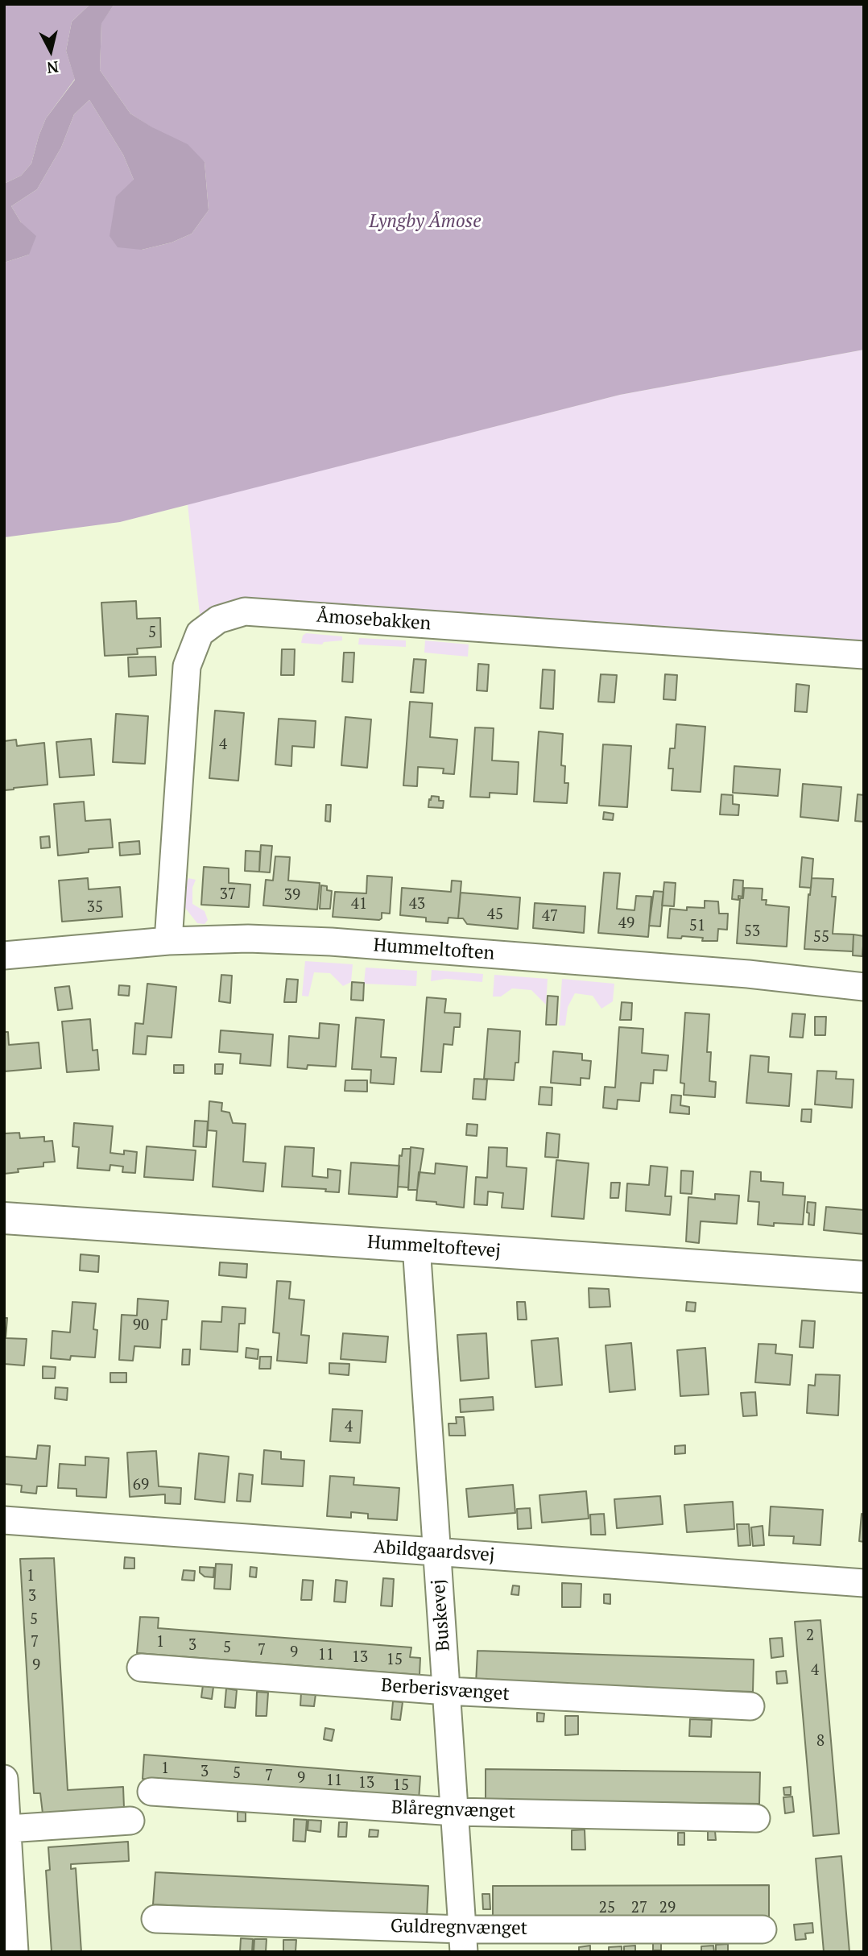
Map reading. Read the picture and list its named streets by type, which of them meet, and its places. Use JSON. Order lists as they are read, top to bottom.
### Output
{
  "streets": {
    "street": [
      "Åmosebakken",
      "Hummeltoften",
      "Hummeltoftevej",
      "Abildgaardsvej",
      "Buskevej",
      "Berberisvænget",
      "Blåregnvænget",
      "Guldregnvænget"
    ]
  },
  "crossings": [
    ["Åmosebakken", "Hummeltoften"],
    ["Hummeltoftevej", "Buskevej"],
    ["Abildgaardsvej", "Buskevej"],
    ["Buskevej", "Berberisvænget"],
    ["Buskevej", "Blåregnvænget"],
    ["Buskevej", "Guldregnvænget"]
  ],
  "parks": ["Lyngby Åmose"],
  "house_numbers": [
    "5",
    "4",
    "37",
    "39",
    "41",
    "43",
    "35",
    "45",
    "47",
    "49",
    "51",
    "53",
    "55",
    "90",
    "4",
    "69",
    "1",
    "3",
    "5",
    "2",
    "7",
    "1",
    "3",
    "5",
    "7",
    "9",
    "11",
    "13",
    "15",
    "9",
    "4",
    "8",
    "1",
    "3",
    "5",
    "7",
    "9",
    "11",
    "13",
    "15",
    "25",
    "27",
    "29"
  ],
  "north": "bottom"
}
